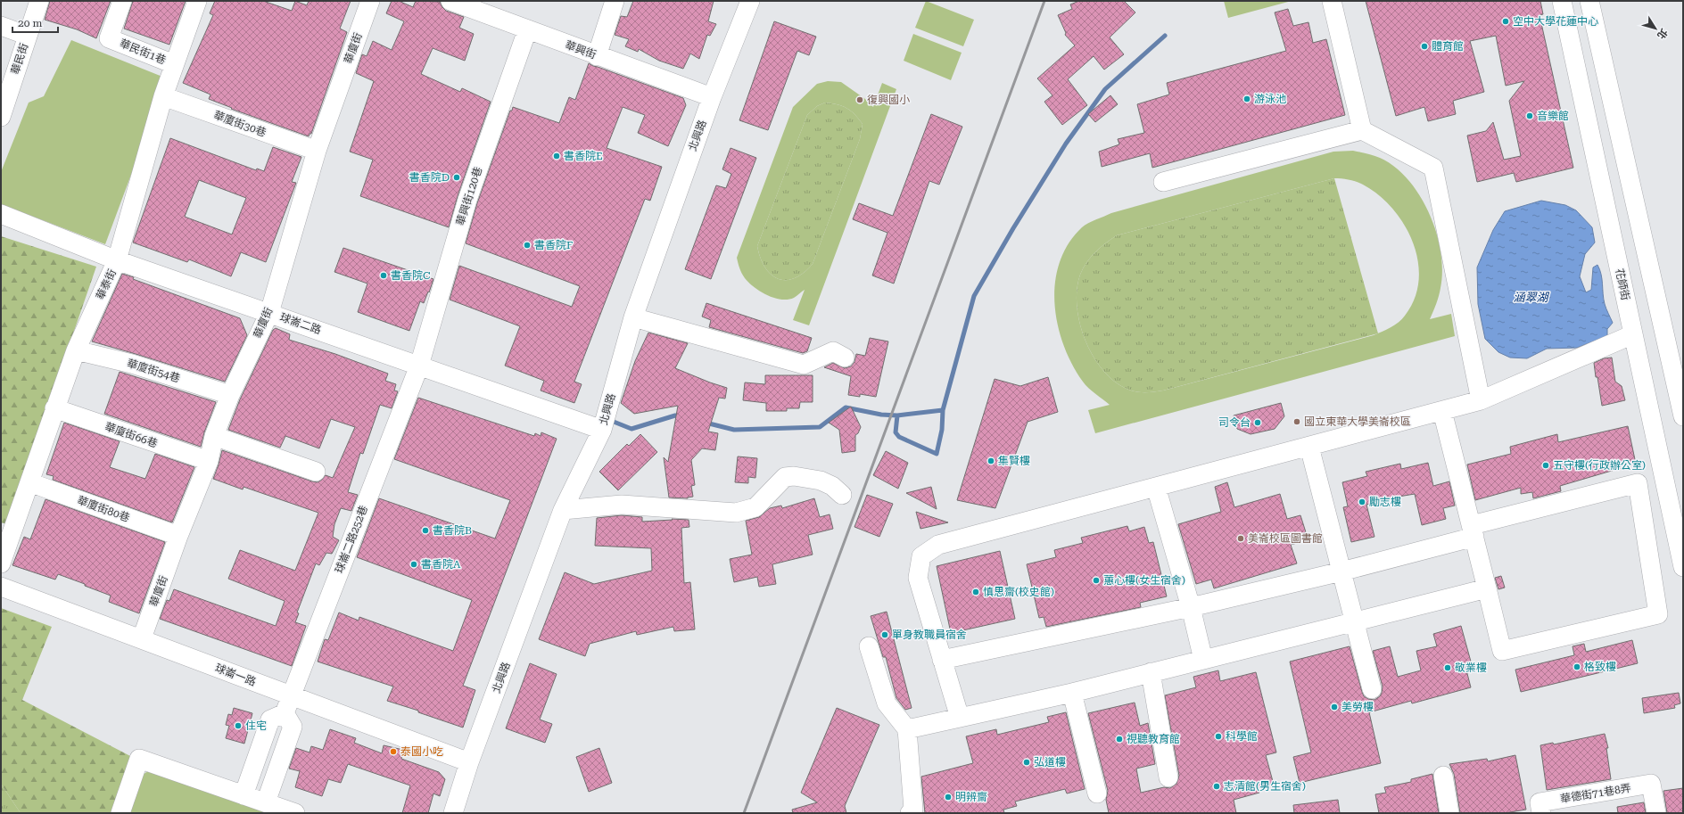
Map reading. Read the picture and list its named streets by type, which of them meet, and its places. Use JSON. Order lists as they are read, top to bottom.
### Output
{
  "streets": {
    "street": [
      "華廈街",
      "華興街",
      "華民街1巷",
      "華民街",
      "華廈街30巷",
      "北興路",
      "華興街120巷",
      "華泰街",
      "花師街",
      "球崙二路",
      "華廈街54巷",
      "華廈街66巷",
      "華廈街80巷",
      "球崙二路252巷",
      "球崙一路",
      "華德街71巷8弄"
    ]
  },
  "crossings": [
    ["華廈街", "華廈街30巷"],
    ["華廈街", "球崙二路"],
    ["華廈街", "華廈街54巷"],
    ["華廈街", "華廈街66巷"],
    ["華廈街", "華廈街80巷"],
    ["華廈街", "球崙一路"],
    ["華興街", "北興路"],
    ["華興街", "華興街120巷"],
    ["華民街1巷", "華泰街"],
    ["華廈街30巷", "華泰街"],
    ["北興路", "球崙二路"],
    ["北興路", "球崙一路"],
    ["華興街120巷", "球崙二路"],
    ["華興街120巷", "球崙二路252巷"],
    ["華泰街", "球崙二路"],
    ["華泰街", "華廈街54巷"],
    ["華泰街", "華廈街66巷"],
    ["華泰街", "華廈街80巷"],
    ["球崙二路", "球崙二路252巷"],
    ["球崙二路252巷", "球崙一路"]
  ],
  "water": ["涵翠湖"],
  "places": [
    "空中大學花蓮中心",
    "體育館",
    "游泳池",
    "復興國小",
    "音樂館",
    "書香院E",
    "書香院D",
    "書香院F",
    "書香院C",
    "國立東華大學美崙校區",
    "司令台",
    "集賢樓",
    "五守樓(行政辦公室)",
    "勵志樓",
    "書香院B",
    "美崙校區圖書館",
    "書香院A",
    "蕙心樓(女生宿舍)",
    "慎思齋(校史館)",
    "單身教職員宿舍",
    "格致樓",
    "敬業樓",
    "美勞樓",
    "住宅",
    "科學館",
    "視聽教育館",
    "泰國小吃",
    "弘道樓",
    "志清館(男生宿舍)",
    "明辨齋"
  ],
  "scale_bar": "20 m",
  "north": "bottom right"
}
